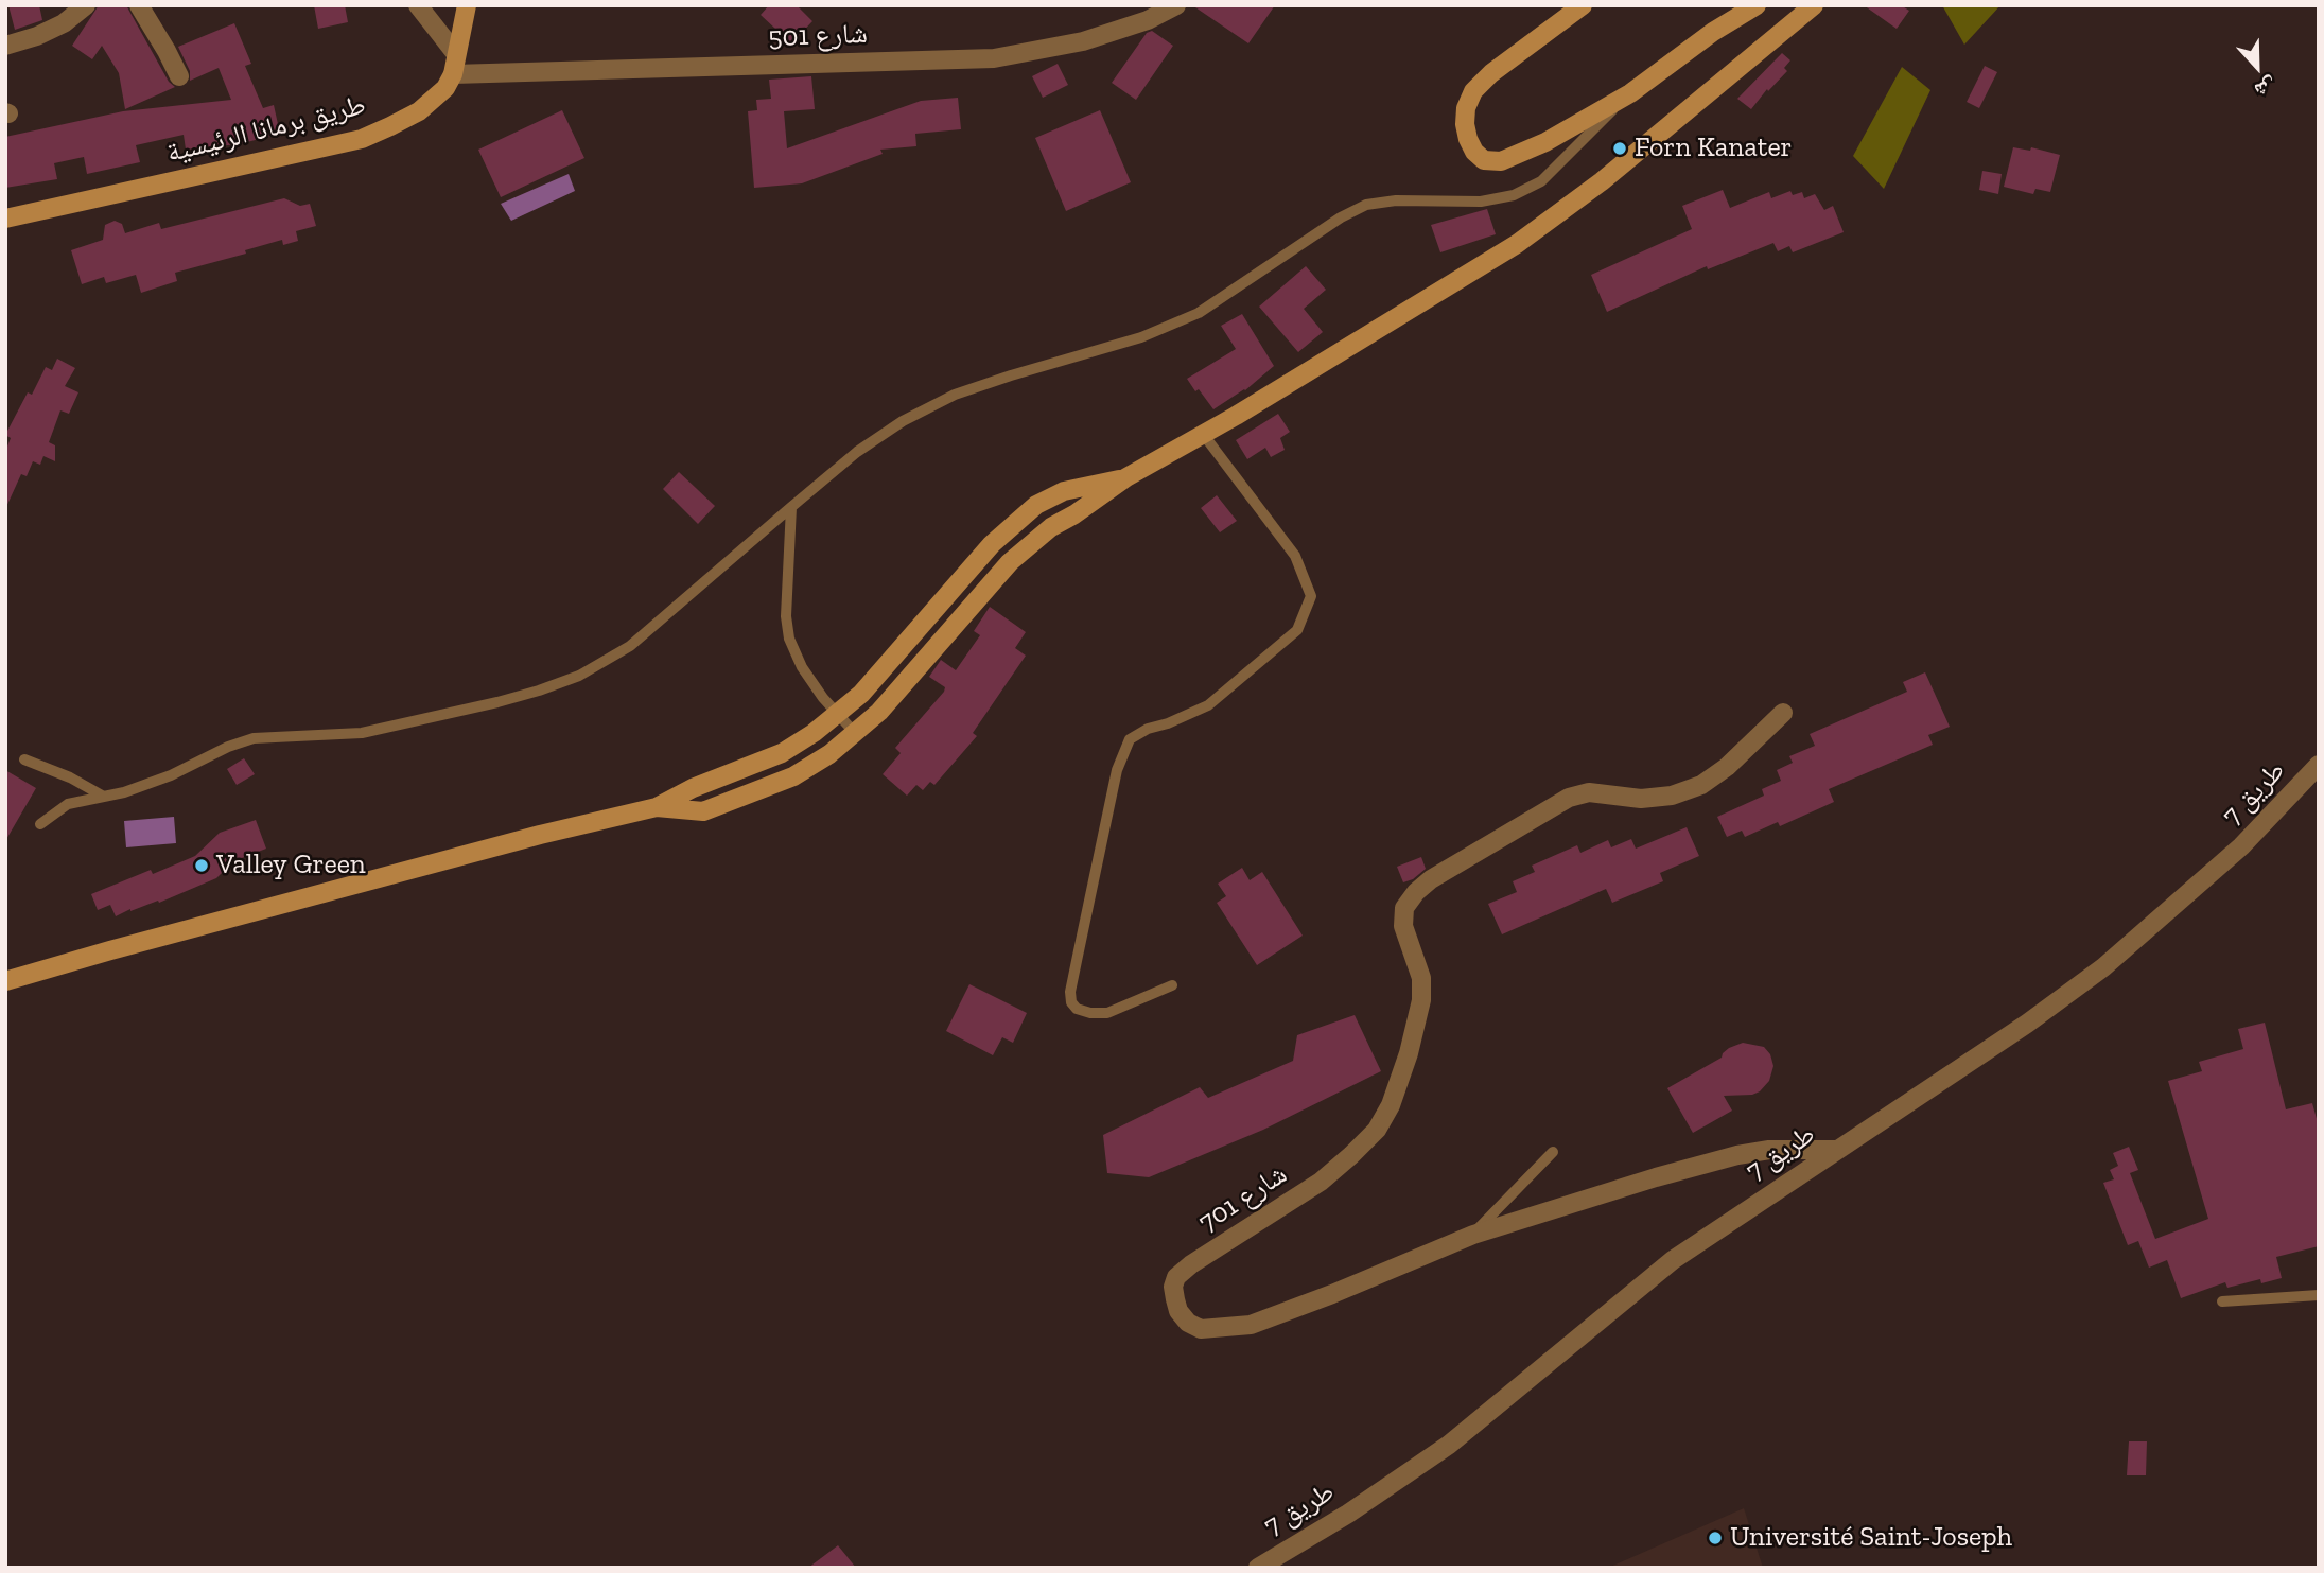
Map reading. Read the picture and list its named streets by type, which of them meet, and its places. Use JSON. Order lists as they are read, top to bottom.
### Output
{
  "streets": {
    "street": [
      "شارع 501",
      "طريق برمانا الرئيسية",
      "طريق 7",
      "شارع 701"
    ]
  },
  "crossings": [
    ["شارع 501", "طريق برمانا الرئيسية"],
    ["طريق 7", "شارع 701"]
  ],
  "places": ["Forn Kanater", "Valley Green", "Université Saint-Joseph"],
  "north": "bottom"
}
